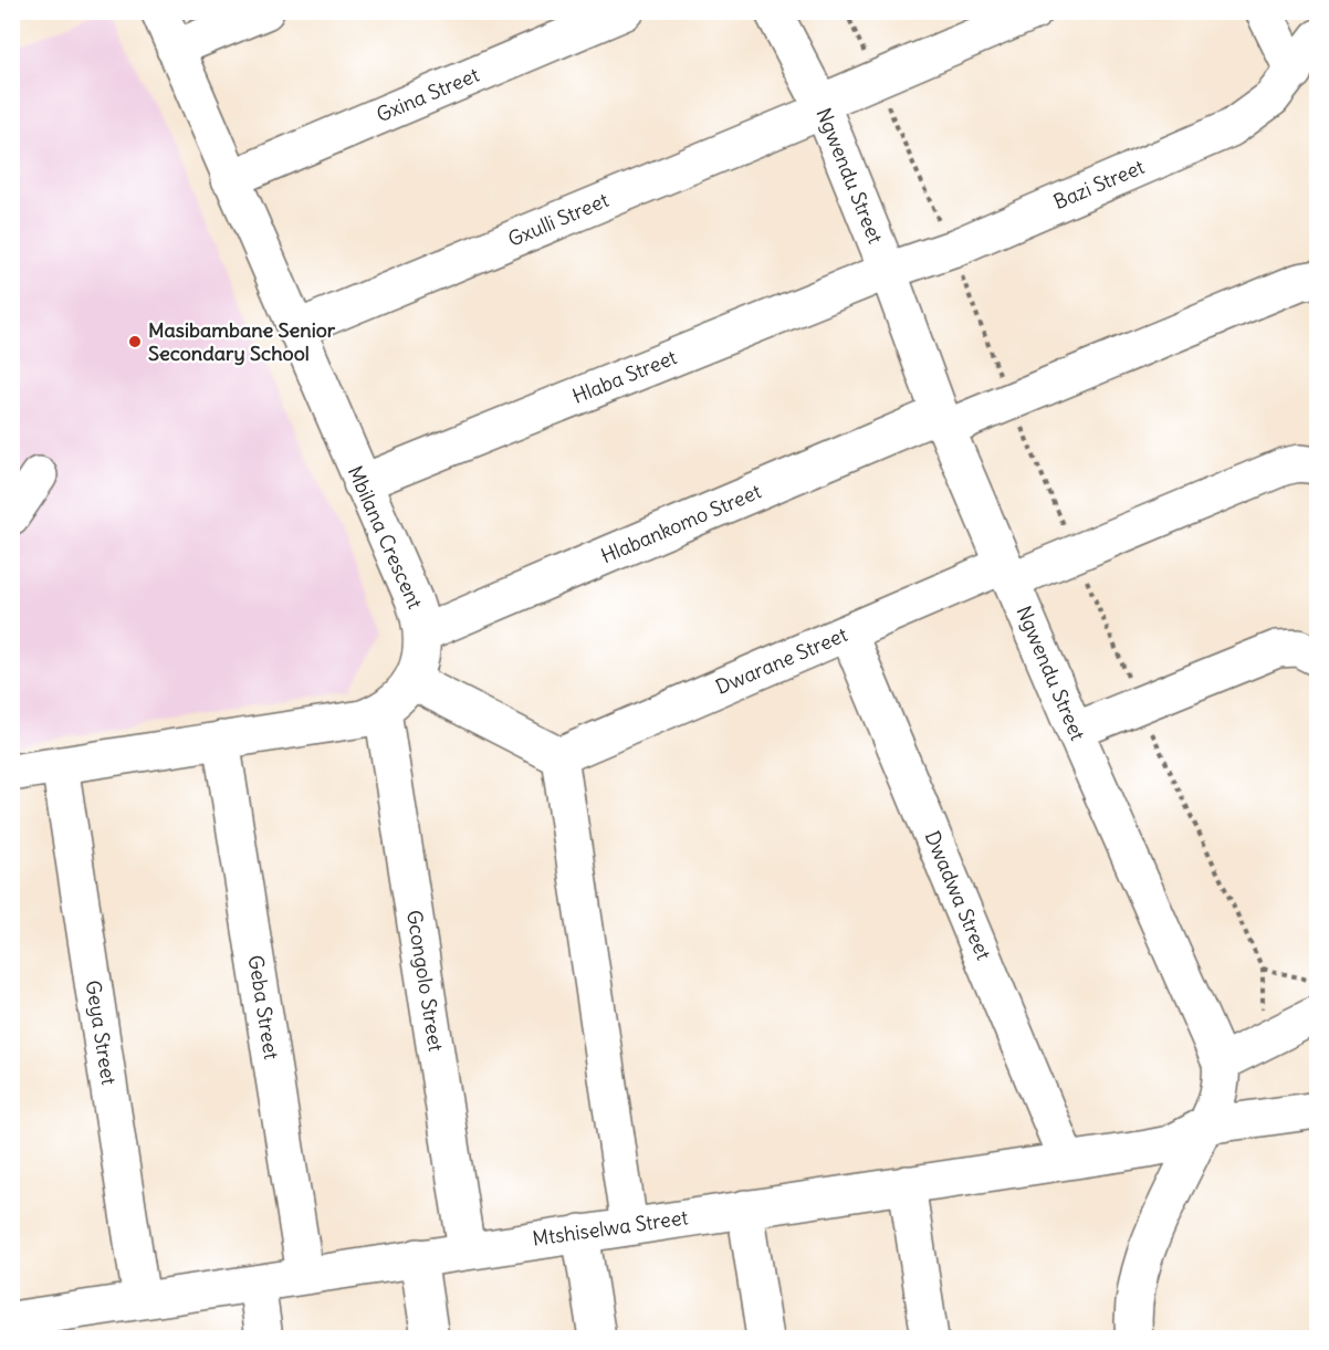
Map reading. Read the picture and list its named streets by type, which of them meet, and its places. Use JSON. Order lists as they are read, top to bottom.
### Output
{
  "streets": {
    "street": [
      "Gxina Street",
      "Ngwendu Street",
      "Bazi Street",
      "Gxulli Street",
      "Hlaba Street",
      "Hlabankomo Street",
      "Mbilana Crescent",
      "Dwarane Street",
      "Dwadwa Street",
      "Gcongolo Street",
      "Geba Street",
      "Geya Street",
      "Mtshiselwa Street"
    ]
  },
  "crossings": [
    ["Gxina Street", "Mbilana Crescent"],
    ["Ngwendu Street", "Bazi Street"],
    ["Ngwendu Street", "Gxulli Street"],
    ["Ngwendu Street", "Hlaba Street"],
    ["Ngwendu Street", "Hlabankomo Street"],
    ["Ngwendu Street", "Dwarane Street"],
    ["Ngwendu Street", "Mtshiselwa Street"],
    ["Bazi Street", "Hlaba Street"],
    ["Gxulli Street", "Mbilana Crescent"],
    ["Hlaba Street", "Mbilana Crescent"],
    ["Hlabankomo Street", "Mbilana Crescent"],
    ["Mbilana Crescent", "Gcongolo Street"],
    ["Mbilana Crescent", "Geba Street"],
    ["Mbilana Crescent", "Geya Street"],
    ["Dwarane Street", "Dwadwa Street"],
    ["Dwadwa Street", "Mtshiselwa Street"],
    ["Gcongolo Street", "Mtshiselwa Street"],
    ["Geba Street", "Mtshiselwa Street"],
    ["Geya Street", "Mtshiselwa Street"]
  ],
  "places": ["Masibambane Senior Secondary School"]
}
